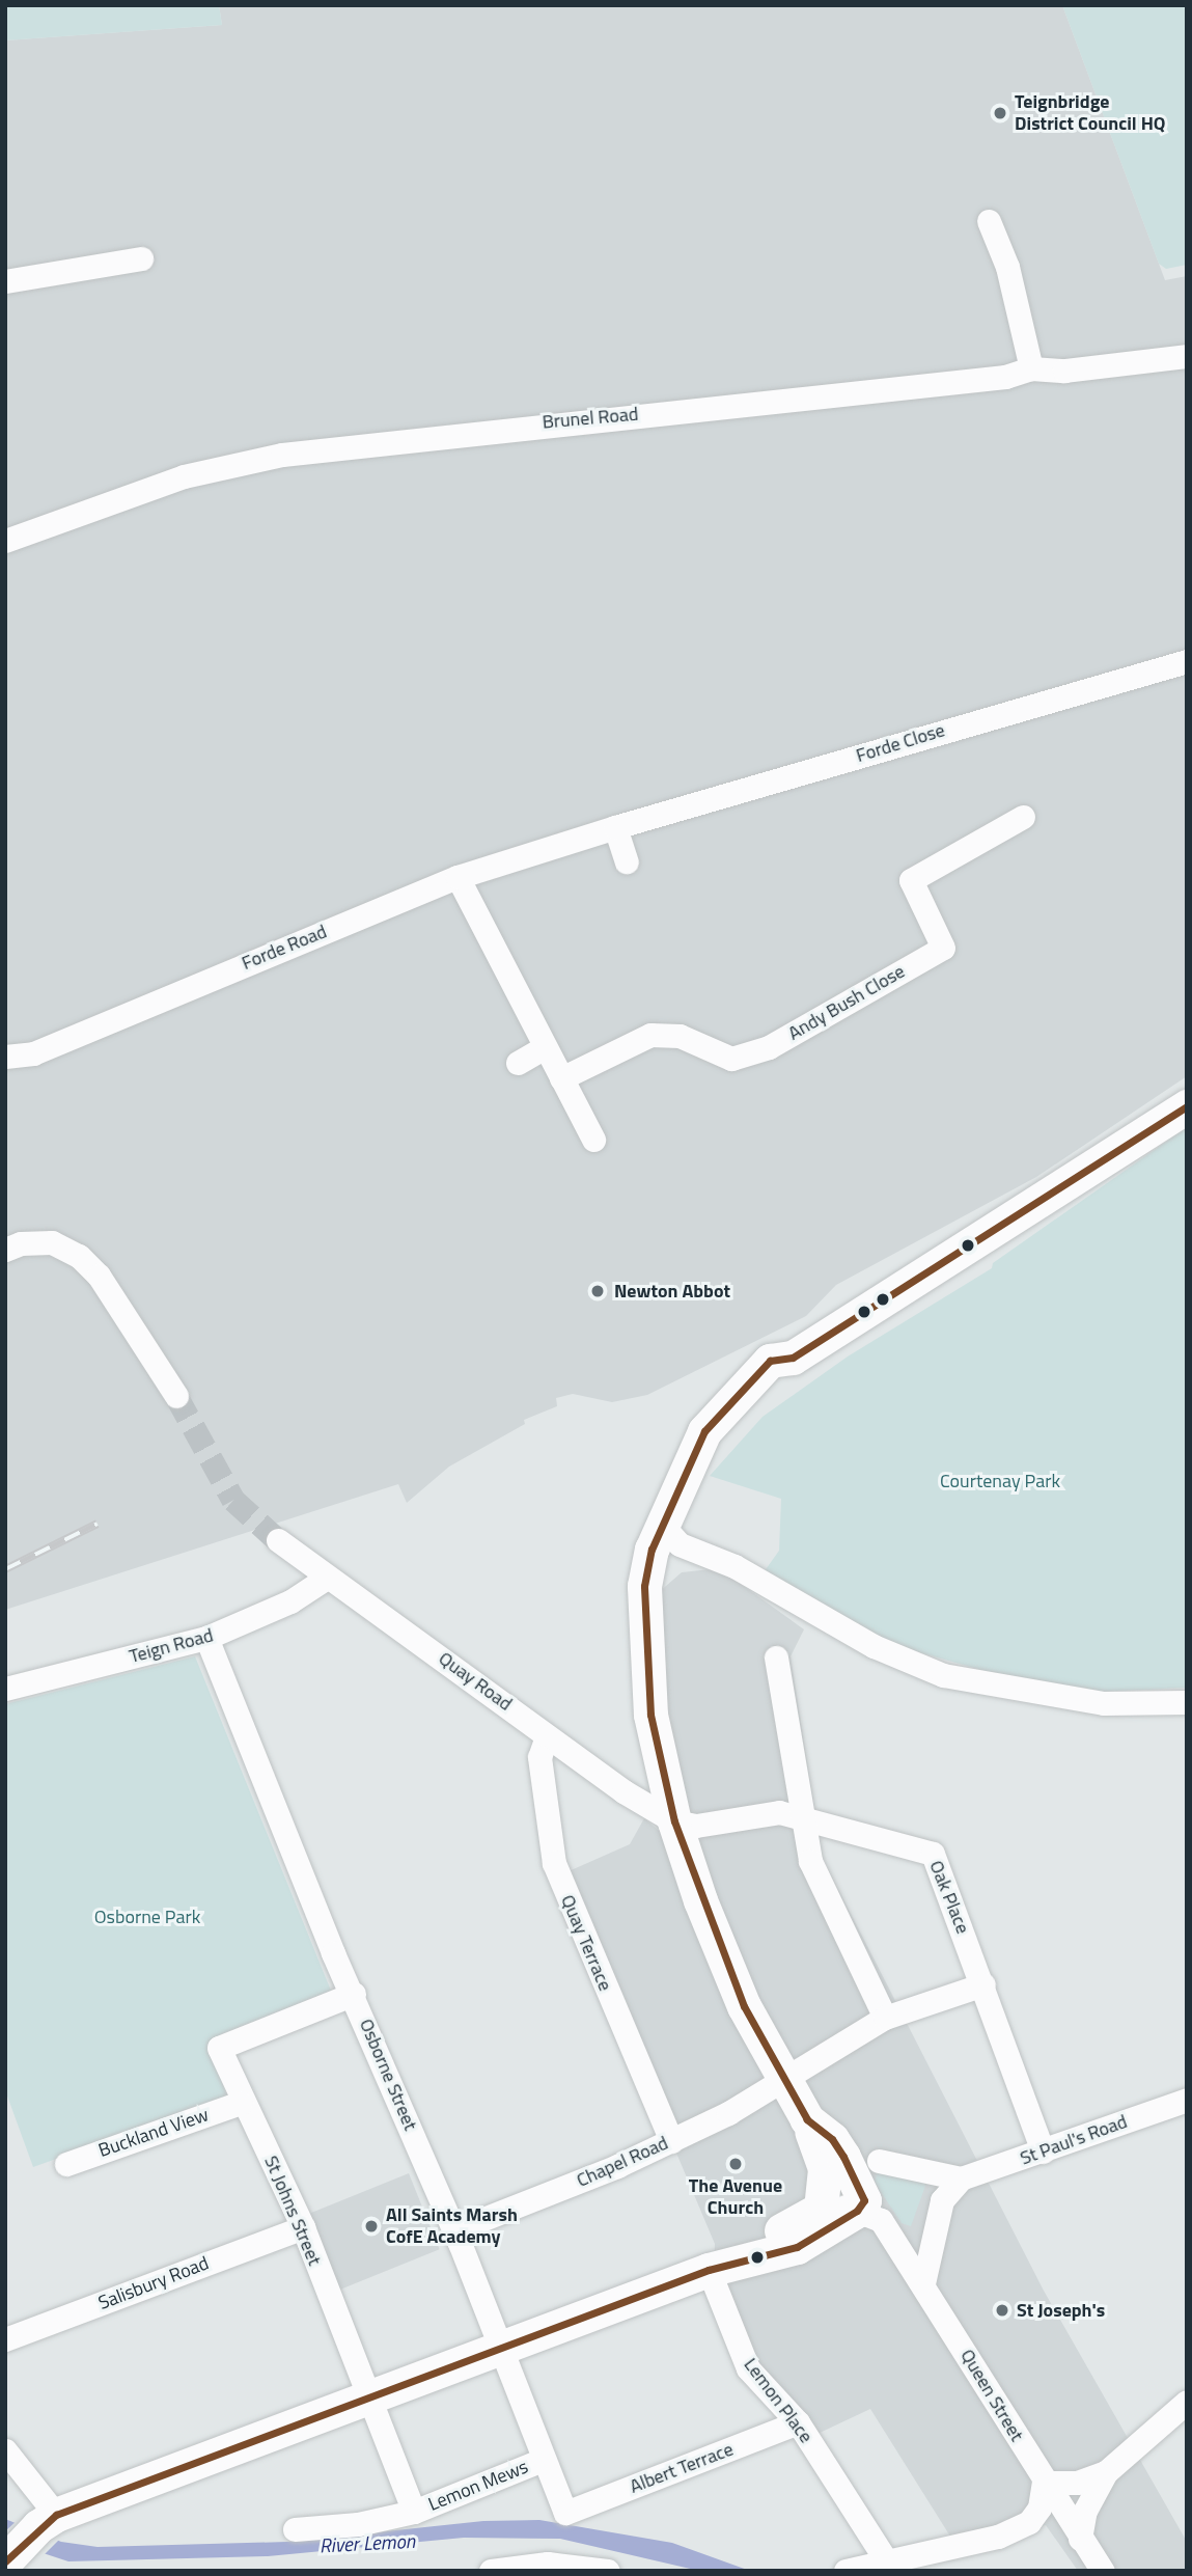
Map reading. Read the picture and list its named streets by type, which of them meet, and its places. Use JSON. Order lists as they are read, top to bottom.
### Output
{
  "streets": {
    "main road": ["Queen Street"],
    "street": [
      "Brunel Road",
      "Forde Close",
      "Forde Road",
      "Andy Bush Close",
      "Teign Road",
      "Quay Road",
      "Oak Place",
      "Quay Terrace",
      "Osborne Street",
      "Buckland View",
      "St Paul's Road",
      "Chapel Road",
      "St Johns Street",
      "Salisbury Road",
      "Lemon Place",
      "Albert Terrace",
      "Lemon Mews"
    ]
  },
  "crossings": [
    ["Forde Close", "Forde Road"],
    ["Teign Road", "Quay Road"],
    ["Teign Road", "Osborne Street"],
    ["Quay Road", "Oak Place"],
    ["Quay Road", "Quay Terrace"],
    ["Quay Road", "Queen Street"],
    ["Oak Place", "St Paul's Road"],
    ["Oak Place", "Queen Street"],
    ["Quay Terrace", "Chapel Road"],
    ["Osborne Street", "Chapel Road"],
    ["Osborne Street", "St Johns Street"],
    ["Osborne Street", "Albert Terrace"],
    ["Osborne Street", "Lemon Mews"],
    ["Buckland View", "St Johns Street"],
    ["Chapel Road", "Queen Street"],
    ["St Johns Street", "Salisbury Road"],
    ["St Johns Street", "Lemon Mews"],
    ["Lemon Place", "Albert Terrace"]
  ],
  "water": ["River Lemon"],
  "parks": ["Courtenay Park", "Osborne Park"],
  "places": [
    "Teignbridge District Council HQ",
    "Newton Abbot",
    "The Avenue Church",
    "All Saints Marsh CofE Academy",
    "St Joseph's"
  ]
}
